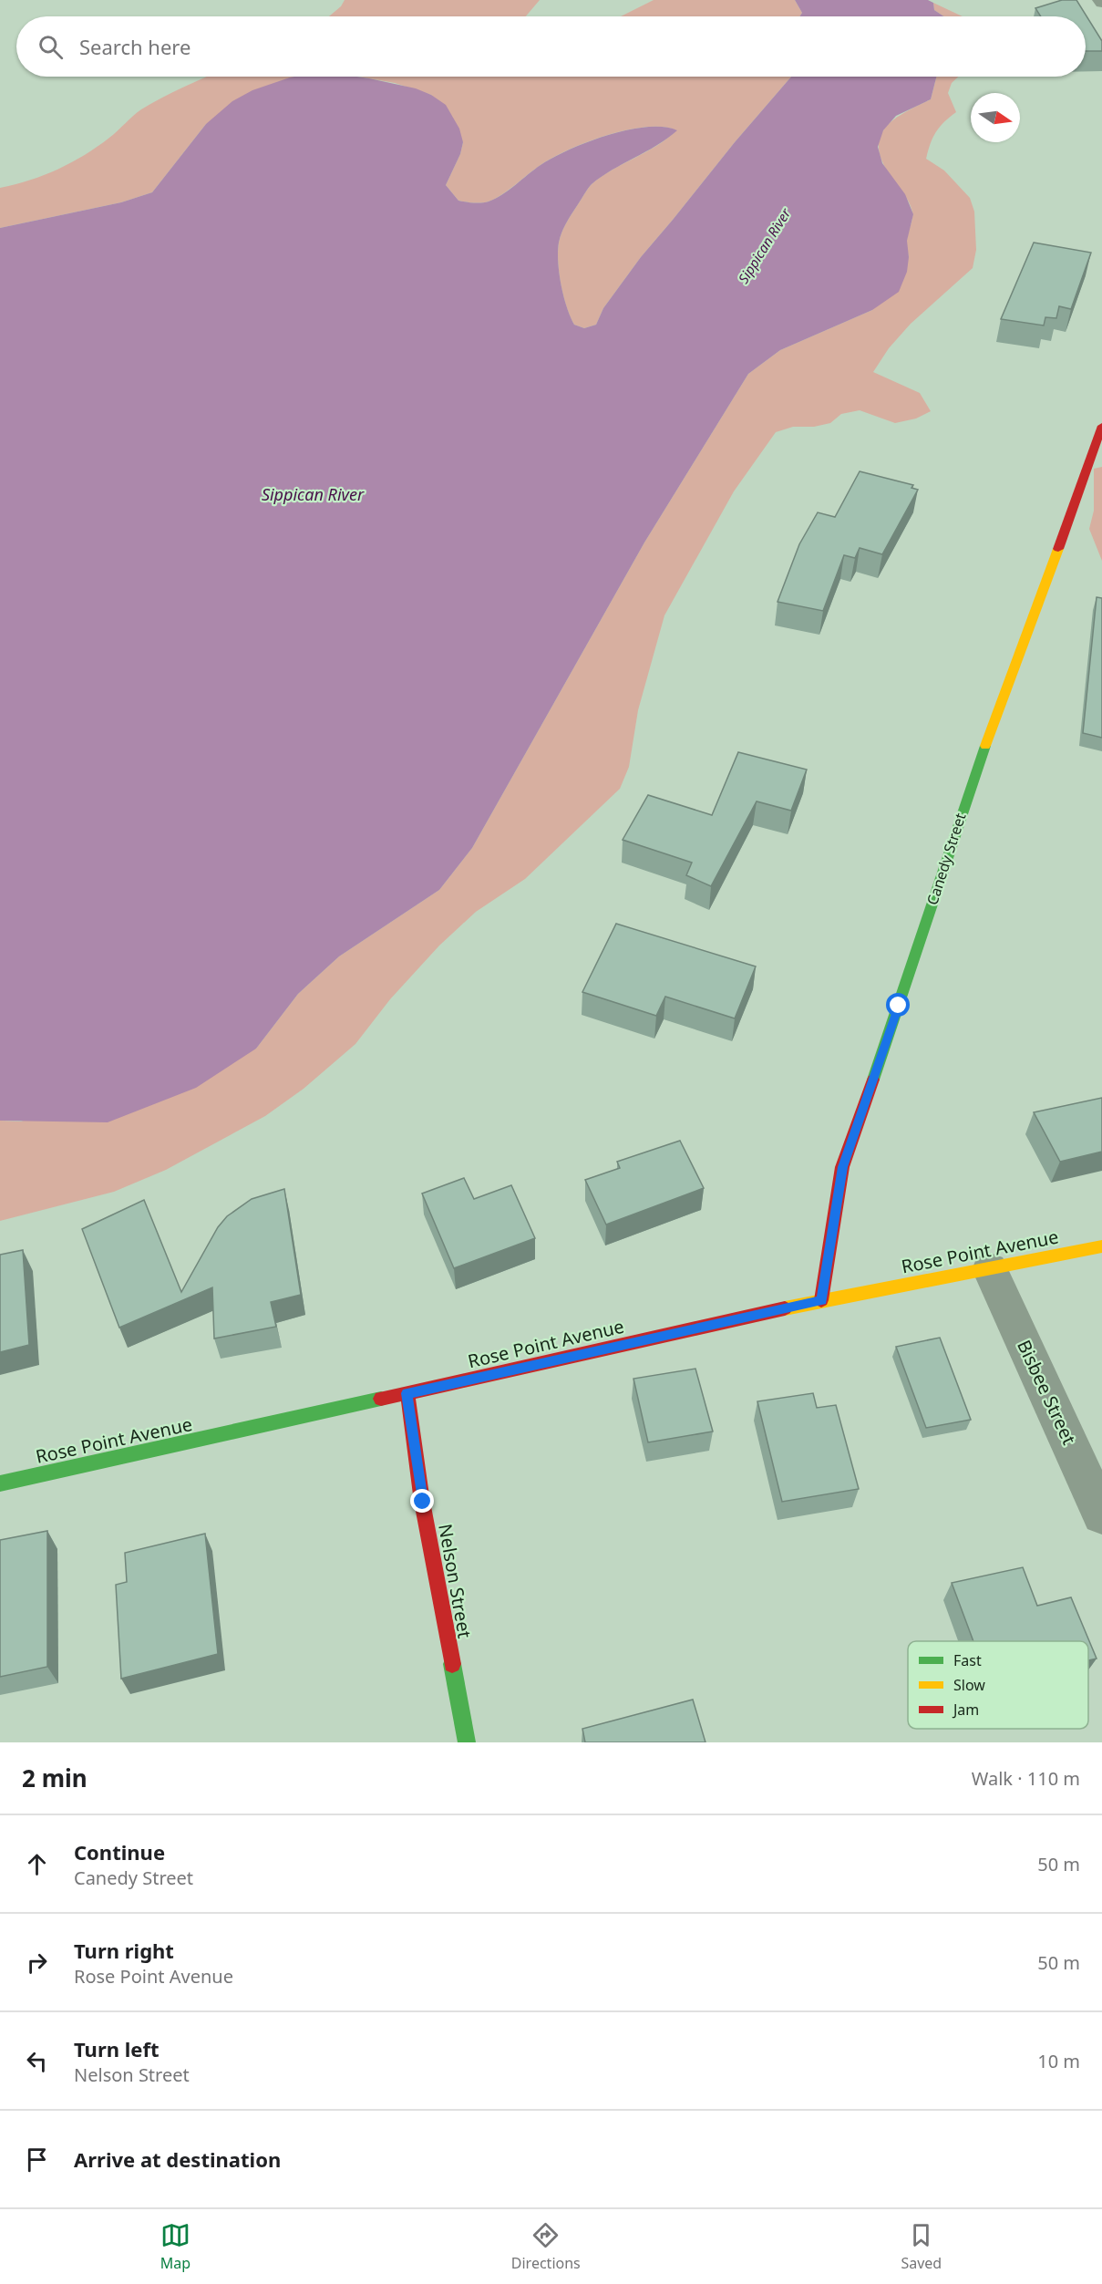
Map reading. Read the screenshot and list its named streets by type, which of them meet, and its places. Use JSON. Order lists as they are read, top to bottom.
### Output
{
  "streets": {
    "street": [
      "Canedy Street",
      "Rose Point Avenue",
      "Bisbee Street",
      "Nelson Street"
    ]
  },
  "crossings": [
    ["Canedy Street", "Rose Point Avenue"],
    ["Rose Point Avenue", "Bisbee Street"],
    ["Rose Point Avenue", "Nelson Street"]
  ],
  "water": ["Sippican River"],
  "legend": ["Fast", "Slow", "Jam"],
  "north": "right",
  "page": {
    "search": "Search here",
    "heading": ["2 min", "Walk · 110 m"],
    "list": [
      ["Continue", "Canedy Street", "50 m"],
      ["Turn right", "Rose Point Avenue", "50 m"],
      ["Turn left", "Nelson Street", "10 m"],
      "Arrive at destination"
    ],
    "nav": ["Map", "Directions", "Saved"]
  }
}
